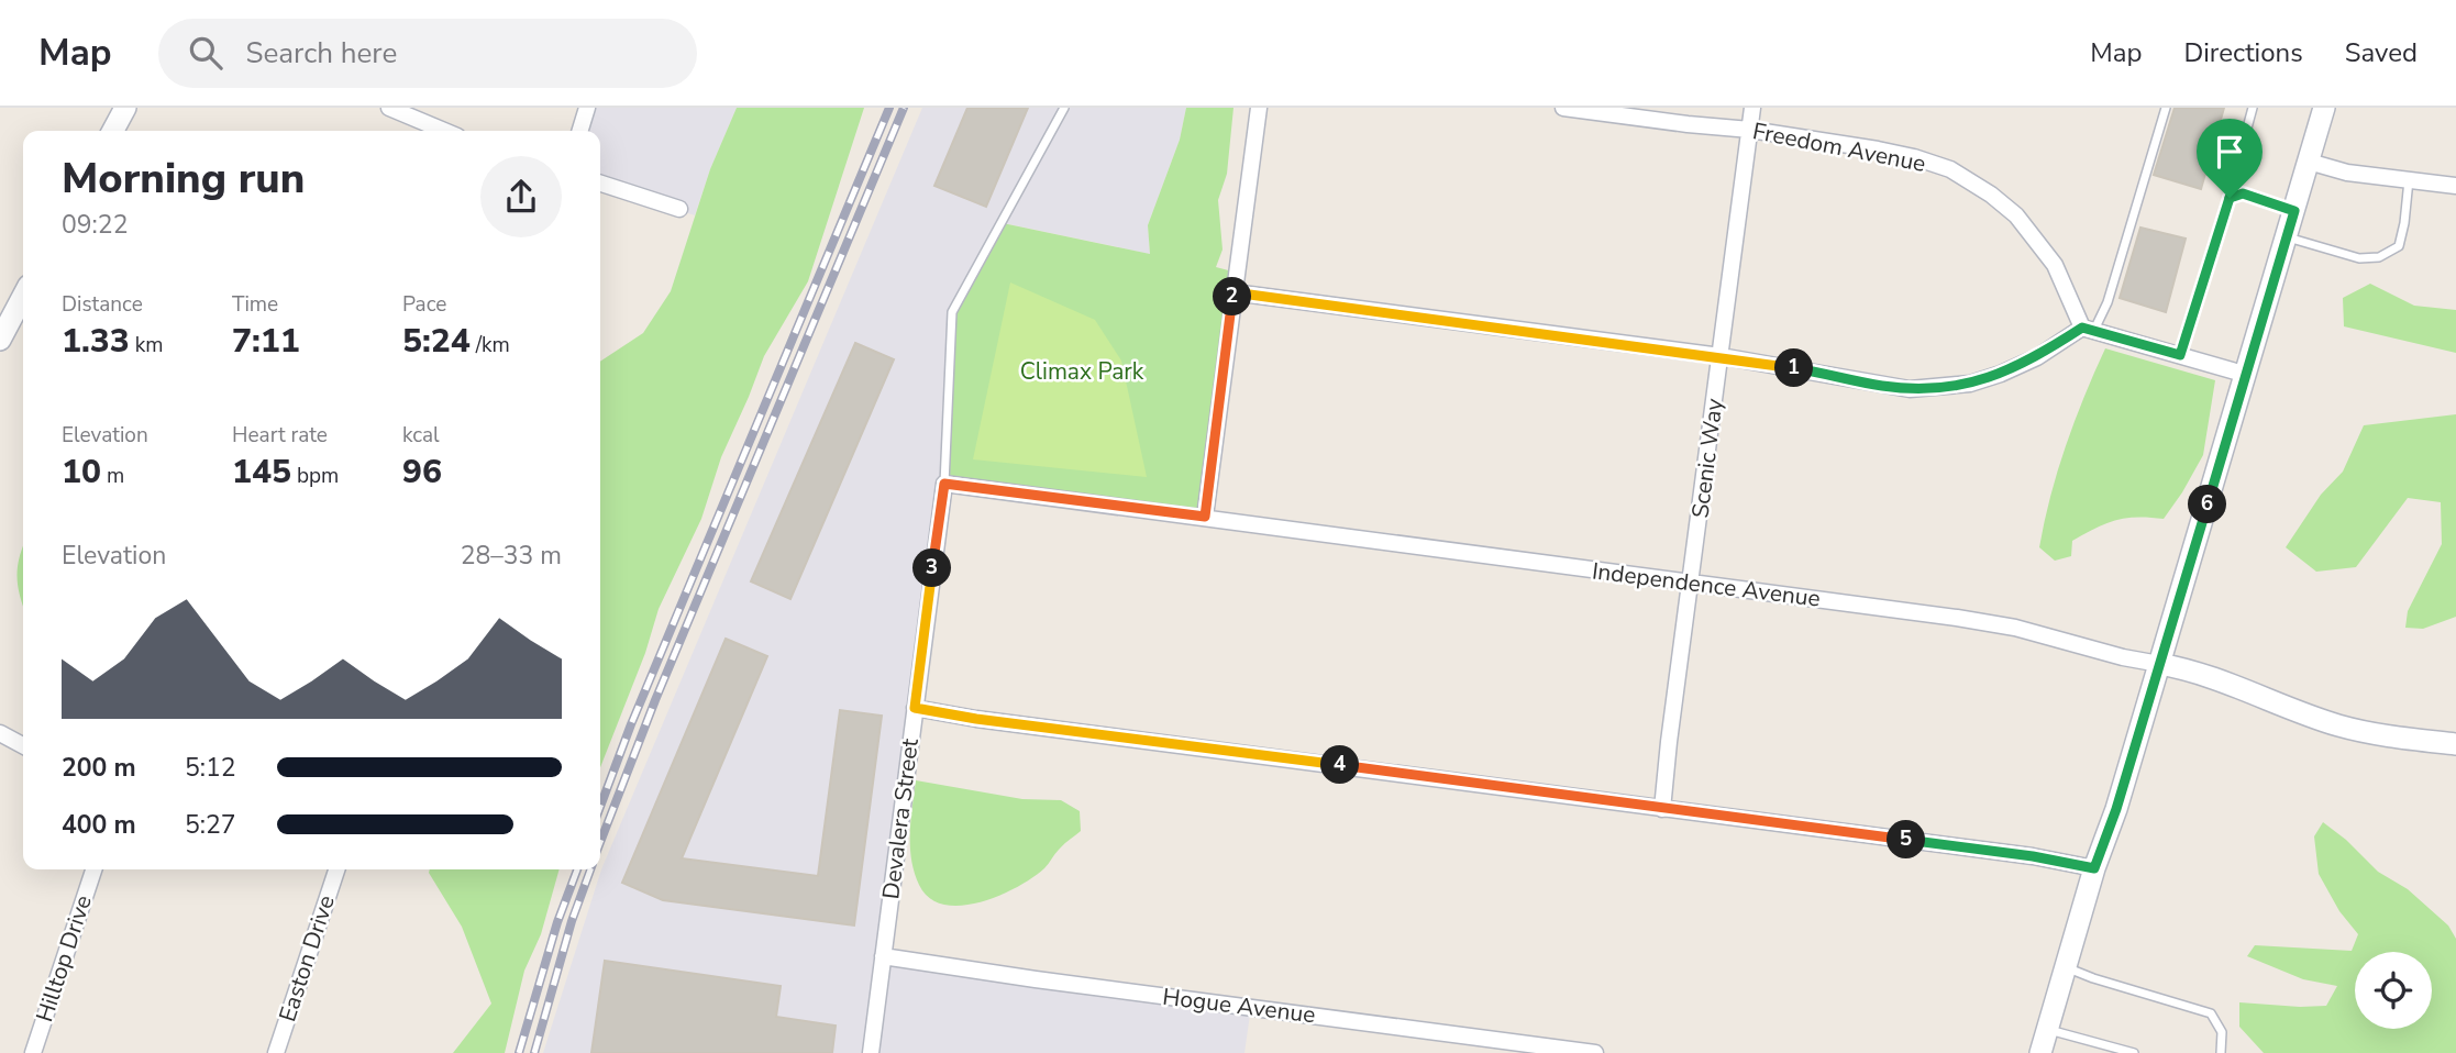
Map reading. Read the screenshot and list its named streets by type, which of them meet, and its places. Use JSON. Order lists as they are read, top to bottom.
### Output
{
  "streets": {
    "street": [
      "Freedom Avenue",
      "Scenic Way",
      "Independence Avenue",
      "Devalera Street",
      "Hilltop Drive",
      "Easton Drive",
      "Hogue Avenue"
    ]
  },
  "crossings": [
    ["Freedom Avenue", "Scenic Way"],
    ["Scenic Way", "Independence Avenue"],
    ["Independence Avenue", "Devalera Street"],
    ["Devalera Street", "Hogue Avenue"]
  ],
  "parks": ["Climax Park"],
  "page": {
    "header": "Map",
    "search": "Search here",
    "nav": ["Map", "Directions", "Saved"],
    "heading": ["Morning run", "09:22"],
    "stats": [
      ["Distance", "1.33 km"],
      ["Time", "7:11"],
      ["Pace", "5:24 /km"],
      ["Elevation", "10 m"],
      ["Heart rate", "145 bpm"],
      ["kcal", "96"]
    ],
    "pins": [
      "2",
      "1",
      "6",
      "3",
      "4",
      "5"
    ],
    "chart": ["Elevation", "28–33 m"],
    "list": [
      {
        "name": "200 m",
        "note": "5:12"
      },
      {
        "name": "400 m",
        "note": "5:27"
      }
    ]
  }
}
